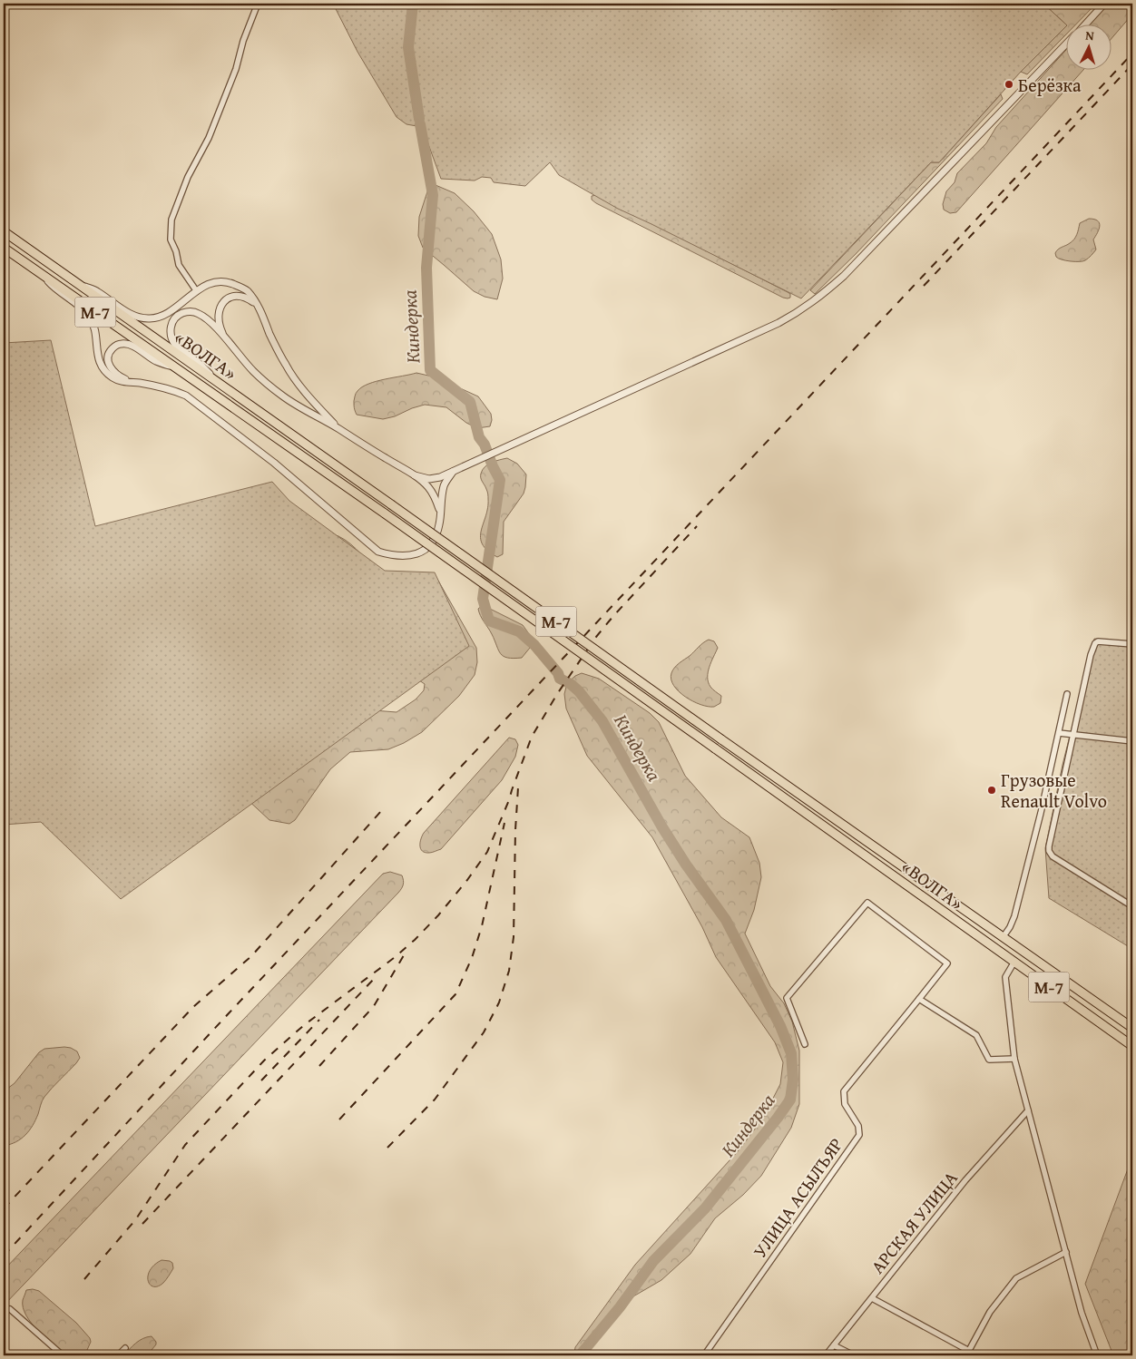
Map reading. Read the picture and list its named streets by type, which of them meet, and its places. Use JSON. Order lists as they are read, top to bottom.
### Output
{
  "streets": {
    "highway": ["М-7", "«ВОЛГА»"],
    "street": ["УЛИЦА АСЫЛЪЯР", "АРСКАЯ УЛИЦА"]
  },
  "water": ["Киндерка"],
  "places": ["Берёзка", "Грузовые Renault Volvo"],
  "north": "top"
}
